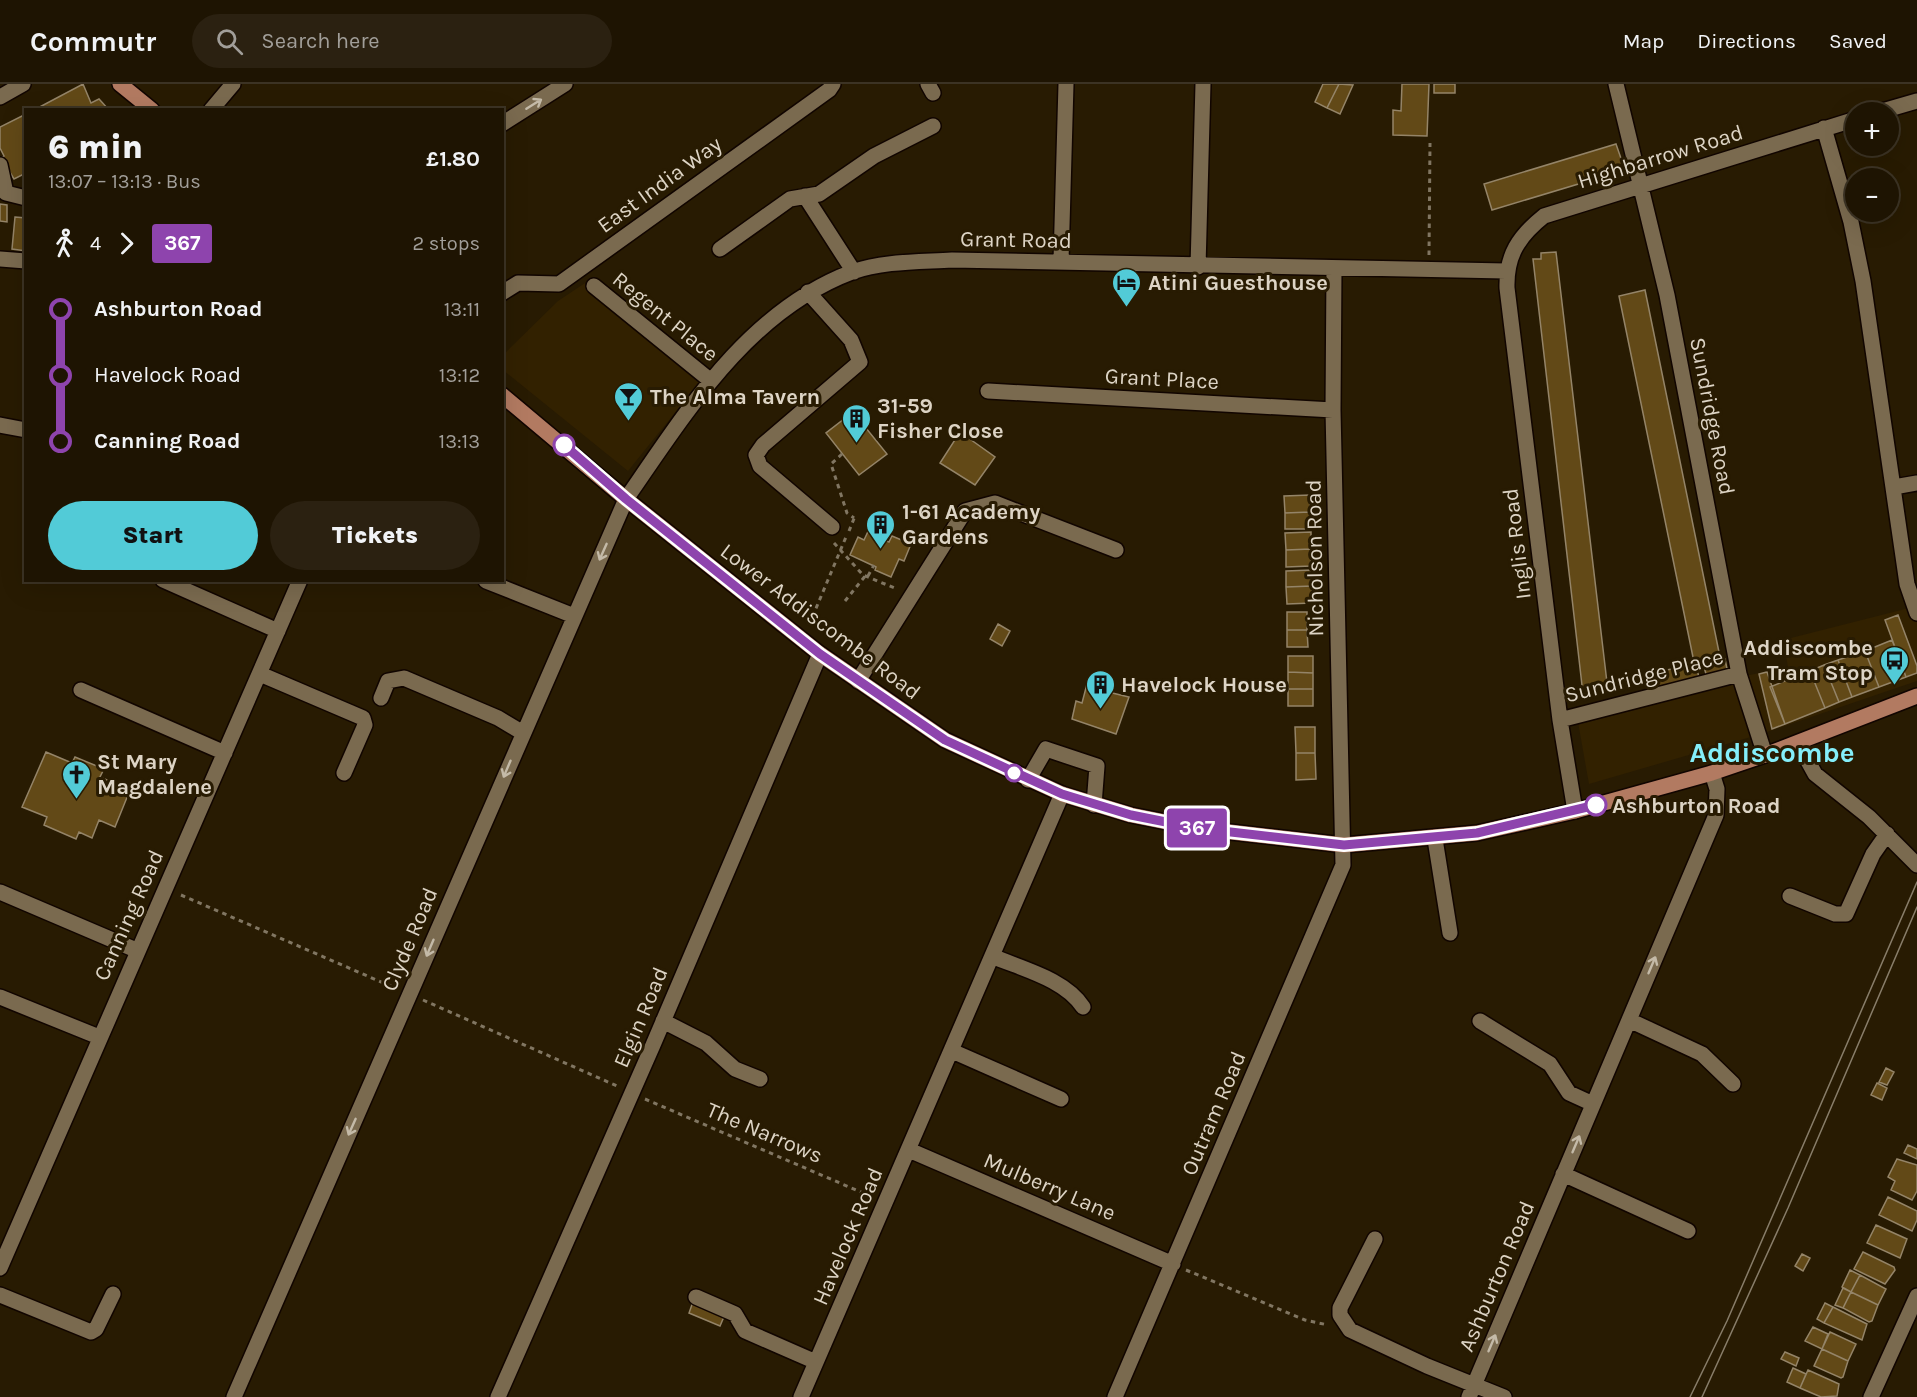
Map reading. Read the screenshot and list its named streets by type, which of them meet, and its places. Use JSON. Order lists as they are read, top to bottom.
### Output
{
  "streets": {
    "main road": ["Lower Addiscombe Road"],
    "street": [
      "Highbarrow Road",
      "East India Way",
      "Grant Road",
      "Regent Place",
      "Grant Place",
      "Sundridge Road",
      "Inglis Road",
      "Nicholson Road",
      "Sundridge Place",
      "Canning Road",
      "Clyde Road",
      "Elgin Road",
      "Outram Road",
      "Mulberry Lane",
      "Havelock Road",
      "Ashburton Road"
    ],
    "path": ["The Narrows"]
  },
  "crossings": [
    ["Highbarrow Road", "Grant Road"],
    ["Highbarrow Road", "Sundridge Road"],
    ["Highbarrow Road", "Inglis Road"],
    ["Grant Road", "Regent Place"],
    ["Grant Road", "Inglis Road"],
    ["Grant Road", "Nicholson Road"],
    ["Grant Road", "Lower Addiscombe Road"],
    ["Grant Road", "Clyde Road"],
    ["Grant Place", "Nicholson Road"],
    ["Sundridge Road", "Lower Addiscombe Road"],
    ["Sundridge Road", "Sundridge Place"],
    ["Inglis Road", "Lower Addiscombe Road"],
    ["Inglis Road", "Sundridge Place"],
    ["Nicholson Road", "Lower Addiscombe Road"],
    ["Nicholson Road", "Outram Road"],
    ["Lower Addiscombe Road", "Clyde Road"],
    ["Lower Addiscombe Road", "Elgin Road"],
    ["Lower Addiscombe Road", "Outram Road"],
    ["Lower Addiscombe Road", "Havelock Road"],
    ["Lower Addiscombe Road", "Ashburton Road"],
    ["Elgin Road", "The Narrows"],
    ["Outram Road", "Mulberry Lane"],
    ["The Narrows", "Havelock Road"],
    ["Mulberry Lane", "Havelock Road"]
  ],
  "one_way": ["Clyde Road", "Ashburton Road"],
  "districts": ["Addiscombe"],
  "places": {
    "hotel": ["Atini Guesthouse"],
    "bar": ["The Alma Tavern"],
    "building": ["31-59 Fisher Close", "1-61 Academy Gardens", "Havelock House"],
    "bus stop": ["Addiscombe Tram Stop"],
    "church": ["St Mary Magdalene"],
    "other": ["Ashburton Road"]
  },
  "lines": ["bus line 367"],
  "page": {
    "header": "Commutr",
    "search": "Search here",
    "nav": ["Map", "Directions", "Saved"],
    "on_map": "367",
    "map_buttons": ["+", "−"],
    "heading": ["6 min", "13:07 – 13:13 · Bus", "£1.80"],
    "legs": ["4", "367", "2 stops"],
    "list": [
      {
        "name": "Ashburton Road",
        "value": "13:11"
      },
      {
        "name": "Havelock Road",
        "value": "13:12"
      },
      {
        "name": "Canning Road",
        "value": "13:13"
      }
    ],
    "buttons": ["Start", "Tickets"]
  }
}
